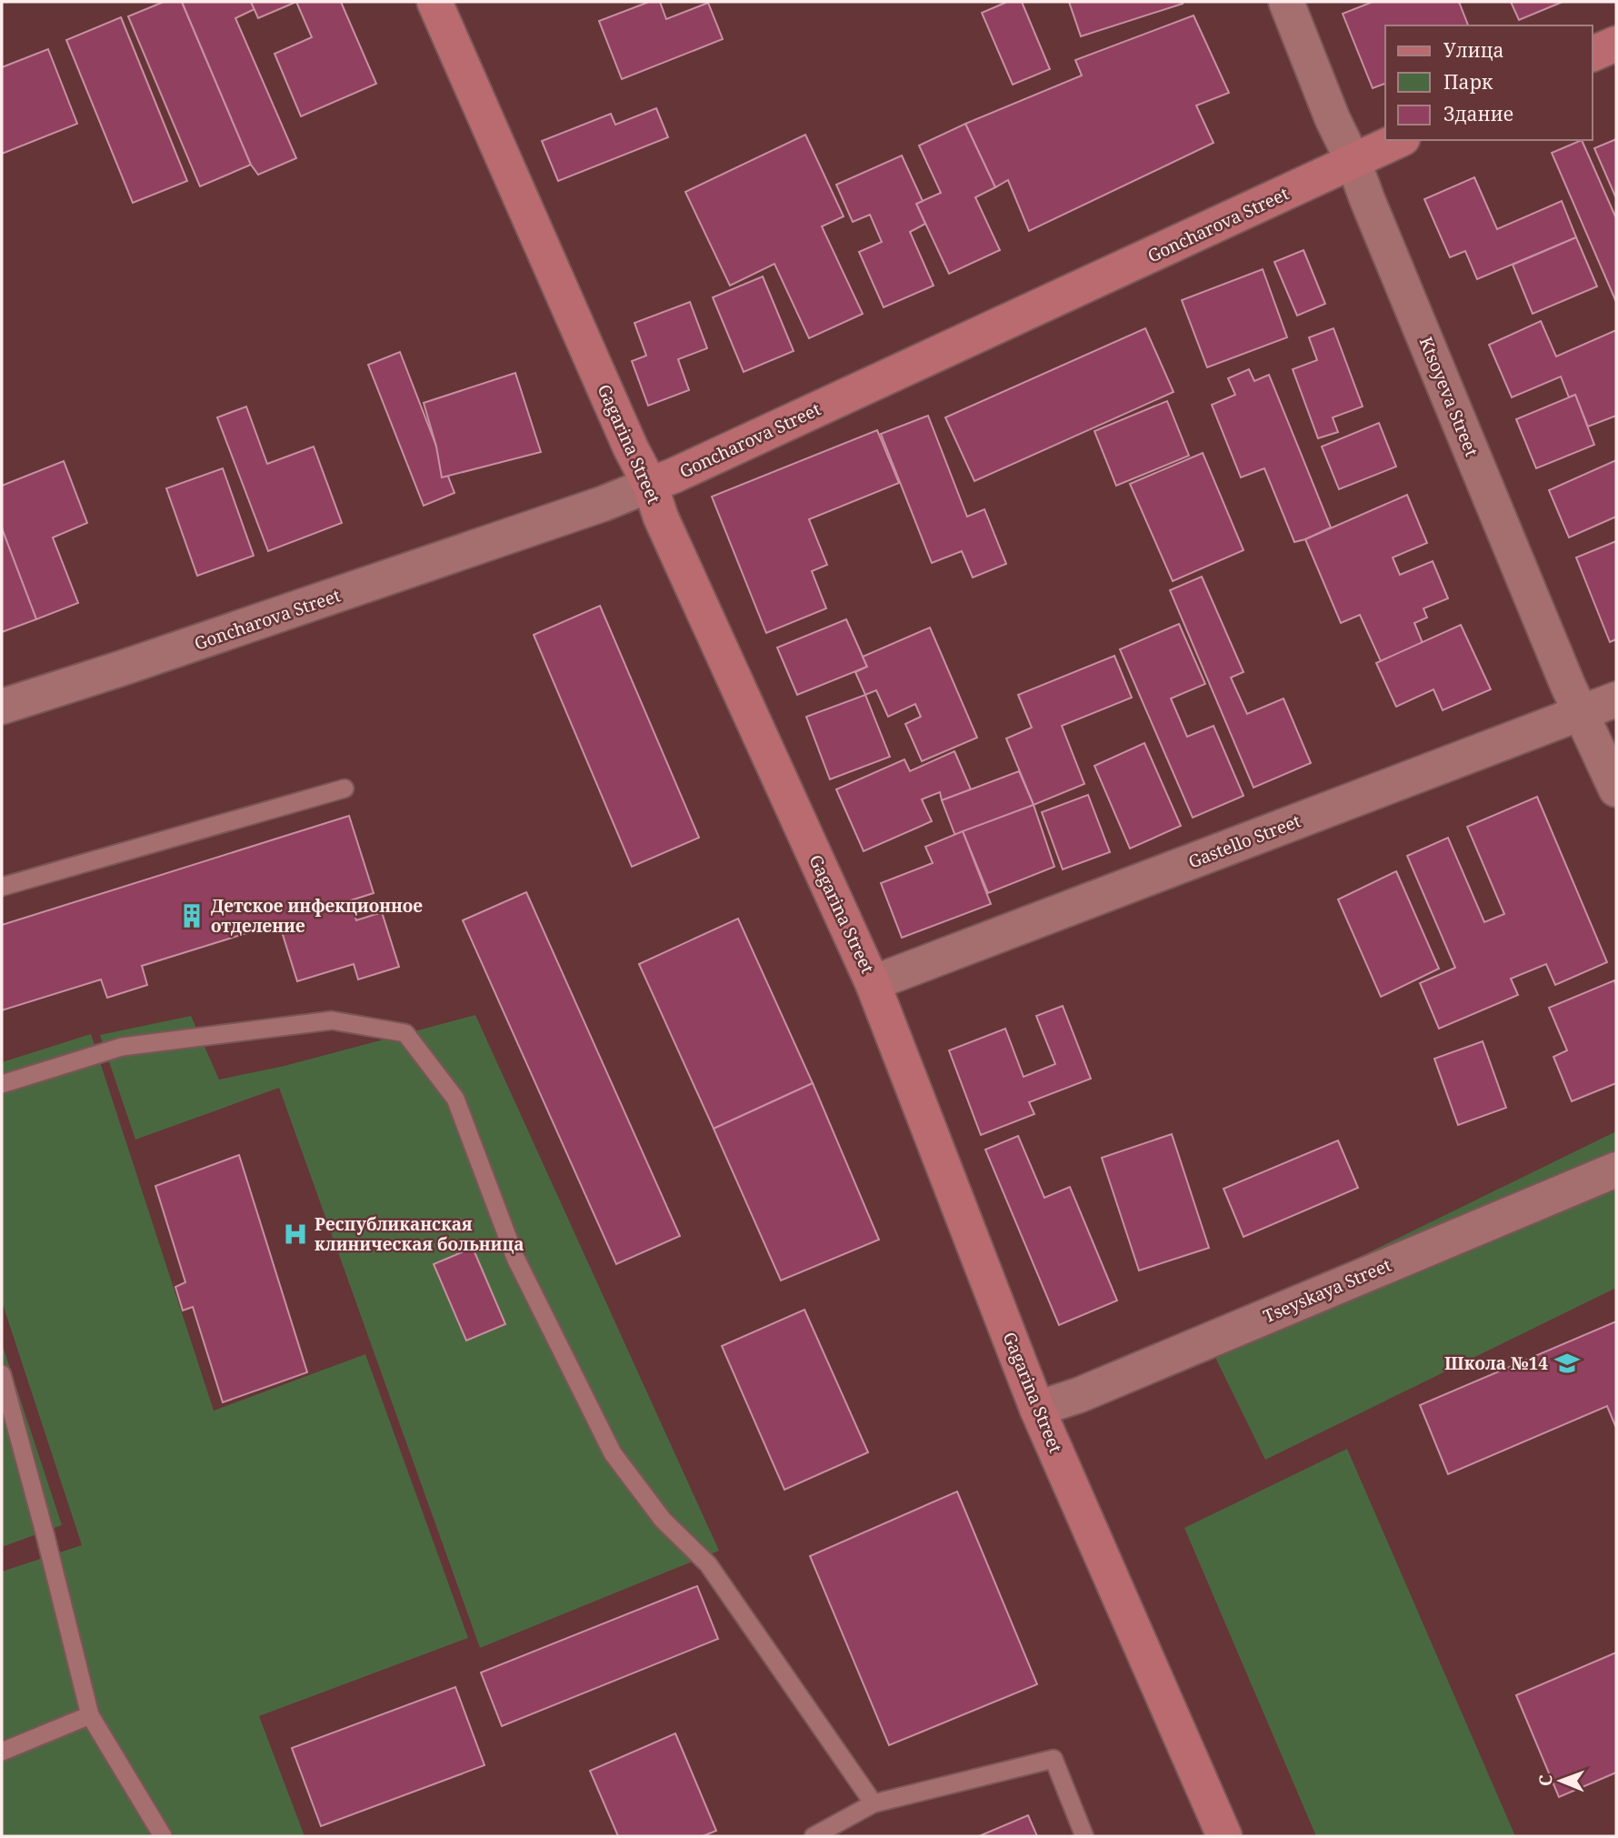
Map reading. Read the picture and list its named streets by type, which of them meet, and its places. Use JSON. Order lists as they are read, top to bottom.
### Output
{
  "streets": {
    "street": [
      "Goncharova Street",
      "Ktsoyeva Street",
      "Gagarina Street",
      "Gastello Street",
      "Tseyskaya Street"
    ]
  },
  "crossings": [
    ["Goncharova Street", "Ktsoyeva Street"],
    ["Goncharova Street", "Gagarina Street"],
    ["Ktsoyeva Street", "Gastello Street"],
    ["Gagarina Street", "Gastello Street"],
    ["Gagarina Street", "Tseyskaya Street"]
  ],
  "places": {
    "building": ["Детское инфекционное отделение"],
    "hospital": ["Республиканская клиническая больница"],
    "school or university": ["Школа №14"]
  },
  "legend": ["Улица", "Парк", "Здание"],
  "north": "left"
}
